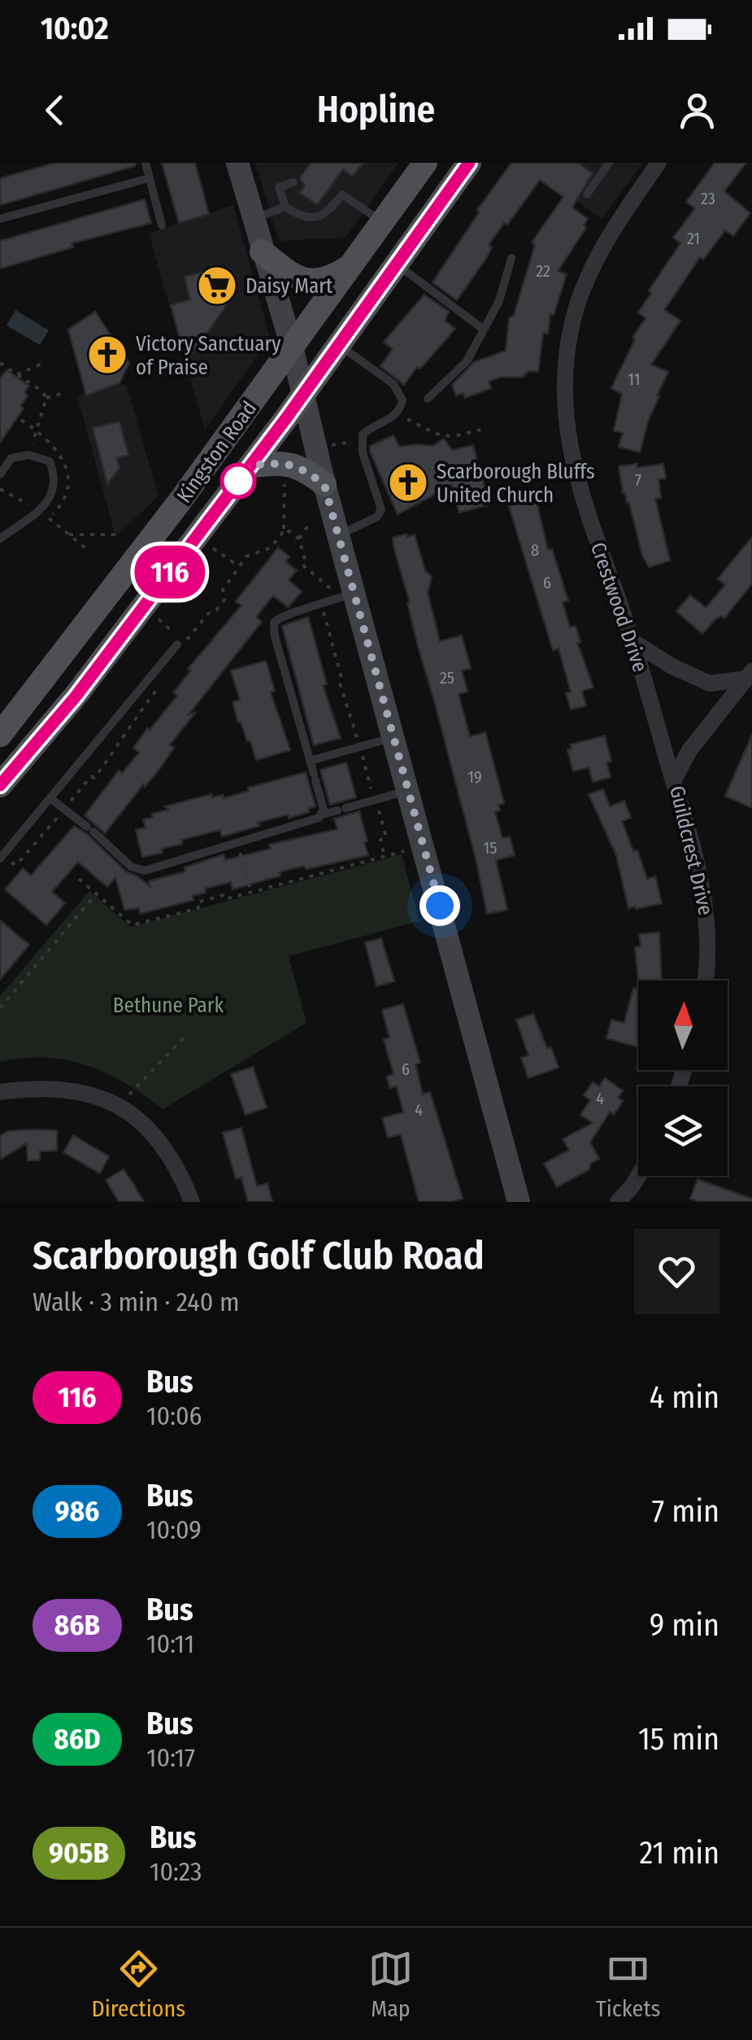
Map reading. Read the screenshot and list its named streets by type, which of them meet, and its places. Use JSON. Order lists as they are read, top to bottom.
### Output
{
  "streets": {
    "main road": ["Kingston Road"],
    "street": ["Crestwood Drive", "Guildcrest Drive"]
  },
  "crossings": [
    ["Crestwood Drive", "Guildcrest Drive"]
  ],
  "parks": ["Bethune Park"],
  "places": {
    "supermarket": ["Daisy Mart"],
    "church": ["Victory Sanctuary of Praise", "Scarborough Bluffs United Church"]
  },
  "lines": ["bus line 116"],
  "house_numbers": [
    "23",
    "21",
    "22",
    "11",
    "7",
    "8",
    "6",
    "25",
    "19",
    "15",
    "6",
    "4",
    "4"
  ],
  "north": "top",
  "page": {
    "status": "10:02",
    "header": "Hopline",
    "on_map": "116",
    "heading": ["Scarborough Golf Club Road", "Walk · 3 min · 240 m"],
    "list": [
      {
        "mark": "116",
        "name": "Bus",
        "note": "10:06",
        "value": "4 min"
      },
      {
        "mark": "986",
        "name": "Bus",
        "note": "10:09",
        "value": "7 min"
      },
      {
        "mark": "86B",
        "name": "Bus",
        "note": "10:11",
        "value": "9 min"
      },
      {
        "mark": "86D",
        "name": "Bus",
        "note": "10:17",
        "value": "15 min"
      },
      {
        "mark": "905B",
        "name": "Bus",
        "note": "10:23",
        "value": "21 min"
      }
    ],
    "tabs": ["Directions", "Map", "Tickets"]
  }
}
